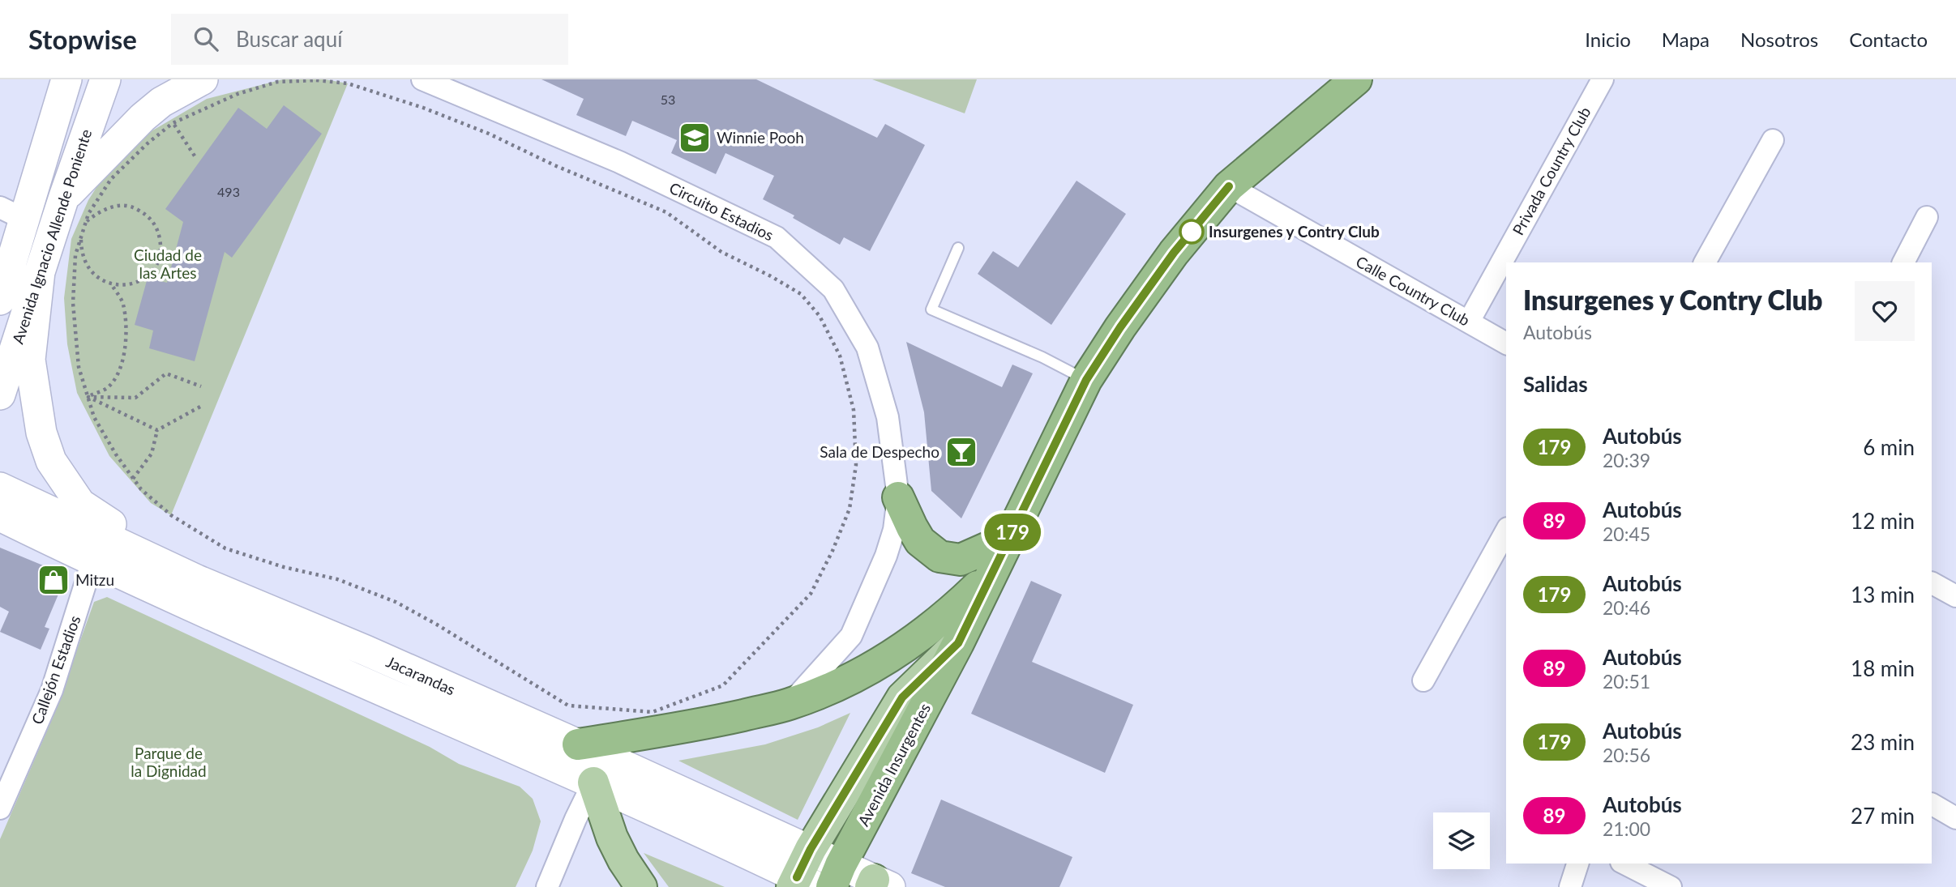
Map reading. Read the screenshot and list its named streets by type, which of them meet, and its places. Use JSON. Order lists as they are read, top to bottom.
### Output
{
  "streets": {
    "highway": ["Avenida Insurgentes"],
    "main road": ["Avenida Ignacio Allende Poniente", "Jacarandas"],
    "street": [
      "Privada Country Club",
      "Circuito Estadios",
      "Calle Country Club",
      "Callejón Estadios"
    ]
  },
  "crossings": [
    ["Privada Country Club", "Calle Country Club"],
    ["Calle Country Club", "Avenida Insurgentes"],
    ["Callejón Estadios", "Jacarandas"],
    ["Jacarandas", "Avenida Insurgentes"]
  ],
  "parks": ["Ciudad de las Artes", "Parque de la Dignidad"],
  "places": {
    "school or university": ["Winnie Pooh"],
    "other": ["Insurgenes y Contry Club"],
    "bar": ["Sala de Despecho"],
    "shop": ["Mitzu"]
  },
  "lines": ["bus line 179"],
  "house_numbers": ["53", "493"],
  "page": {
    "header": "Stopwise",
    "search": "Buscar aquí",
    "nav": [
      "Inicio",
      "Mapa",
      "Nosotros",
      "Contacto"
    ],
    "on_map": "179",
    "heading": [
      ["Insurgenes y Contry Club", "Autobús"],
      "Salidas"
    ],
    "list": [
      {
        "mark": "179",
        "name": "Autobús",
        "note": "20:39",
        "value": "6 min"
      },
      {
        "mark": "89",
        "name": "Autobús",
        "note": "20:45",
        "value": "12 min"
      },
      {
        "mark": "179",
        "name": "Autobús",
        "note": "20:46",
        "value": "13 min"
      },
      {
        "mark": "89",
        "name": "Autobús",
        "note": "20:51",
        "value": "18 min"
      },
      {
        "mark": "179",
        "name": "Autobús",
        "note": "20:56",
        "value": "23 min"
      },
      {
        "mark": "89",
        "name": "Autobús",
        "note": "21:00",
        "value": "27 min"
      }
    ]
  }
}
